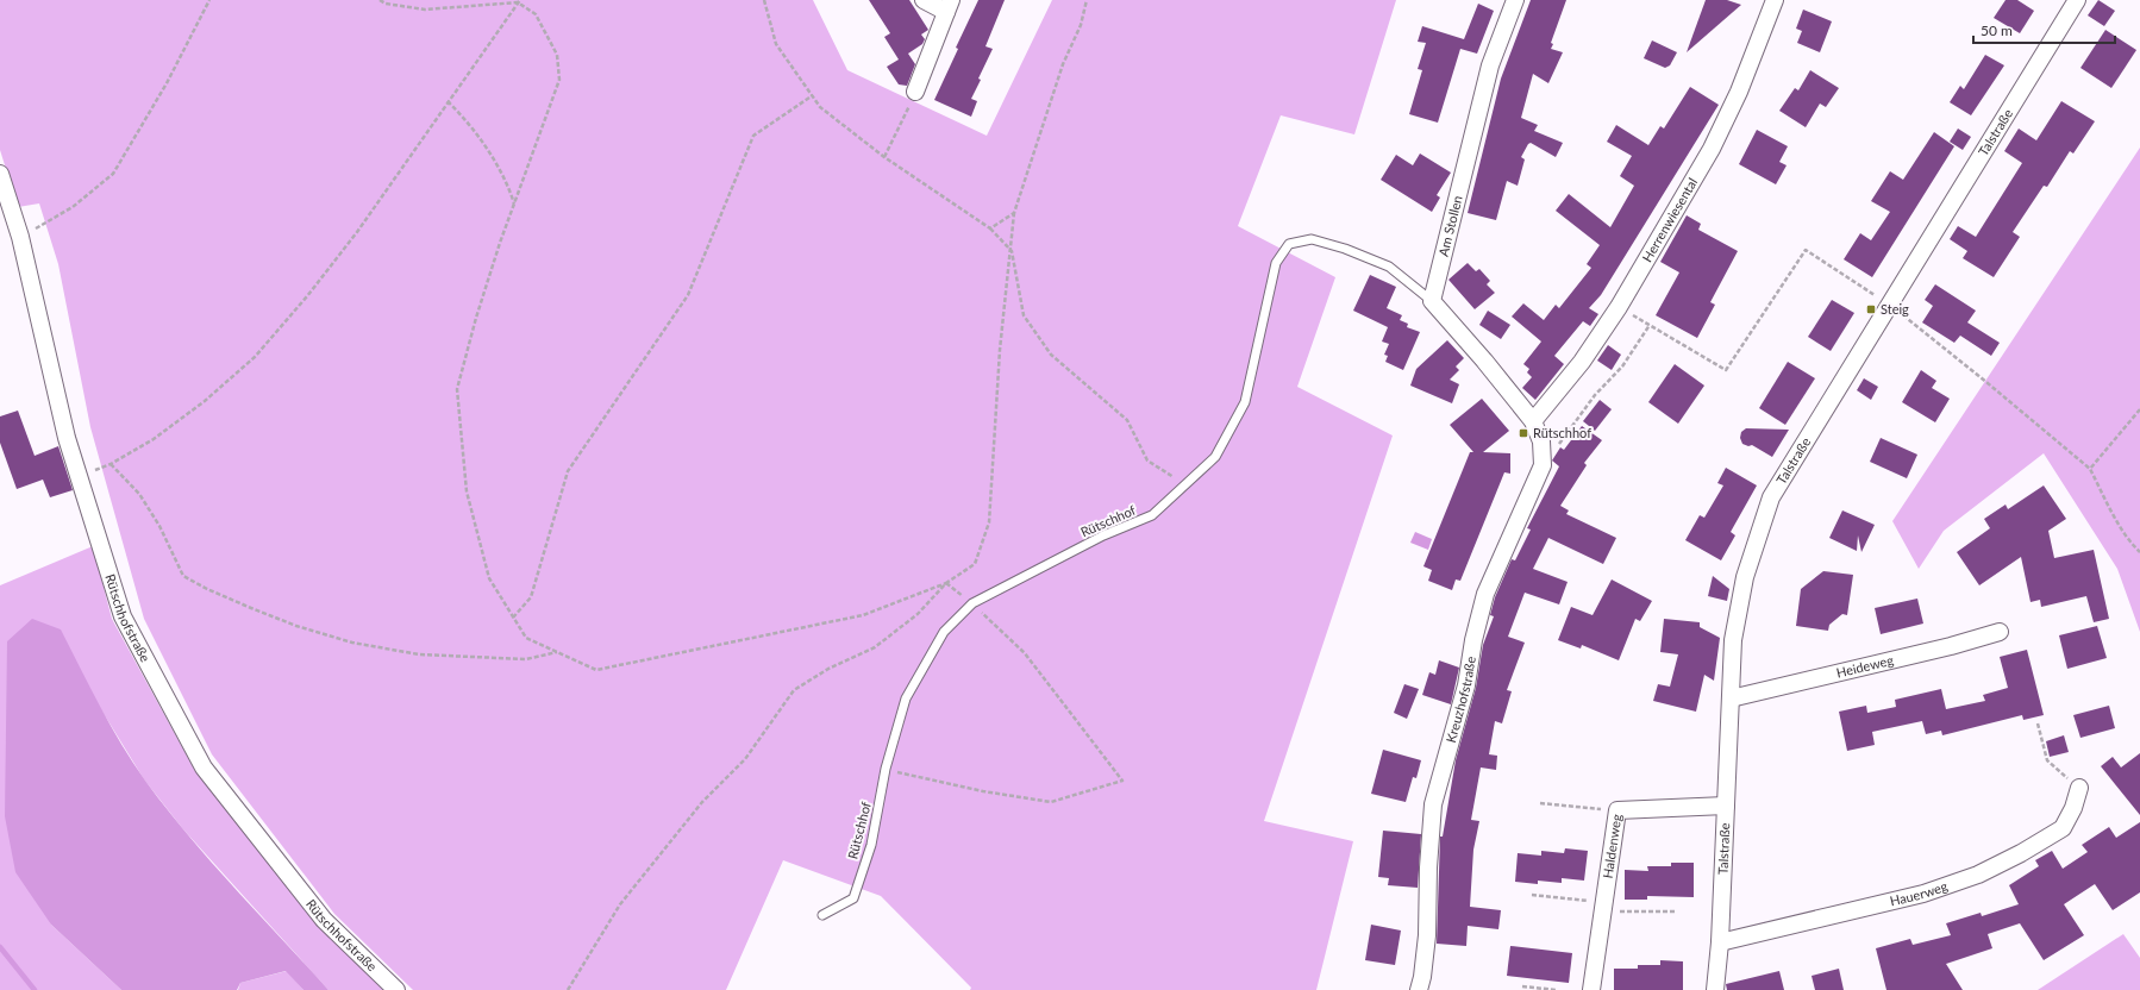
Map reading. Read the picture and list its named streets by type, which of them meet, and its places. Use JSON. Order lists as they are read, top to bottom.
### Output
{
  "streets": {
    "street": [
      "Talstraße",
      "Herrenwiesental",
      "Am Stollen",
      "Rütschhofstraße",
      "Heideweg",
      "Kreuzhofstraße",
      "Haldenweg",
      "Hauerweg"
    ],
    "lane": ["Rütschhof"]
  },
  "crossings": [
    ["Talstraße", "Heideweg"],
    ["Talstraße", "Haldenweg"],
    ["Talstraße", "Hauerweg"],
    ["Herrenwiesental", "Kreuzhofstraße"],
    ["Am Stollen", "Rütschhof"]
  ],
  "places": {
    "transit": ["Steig", "Rütschhof"]
  },
  "scale_bar": "50 m"
}
